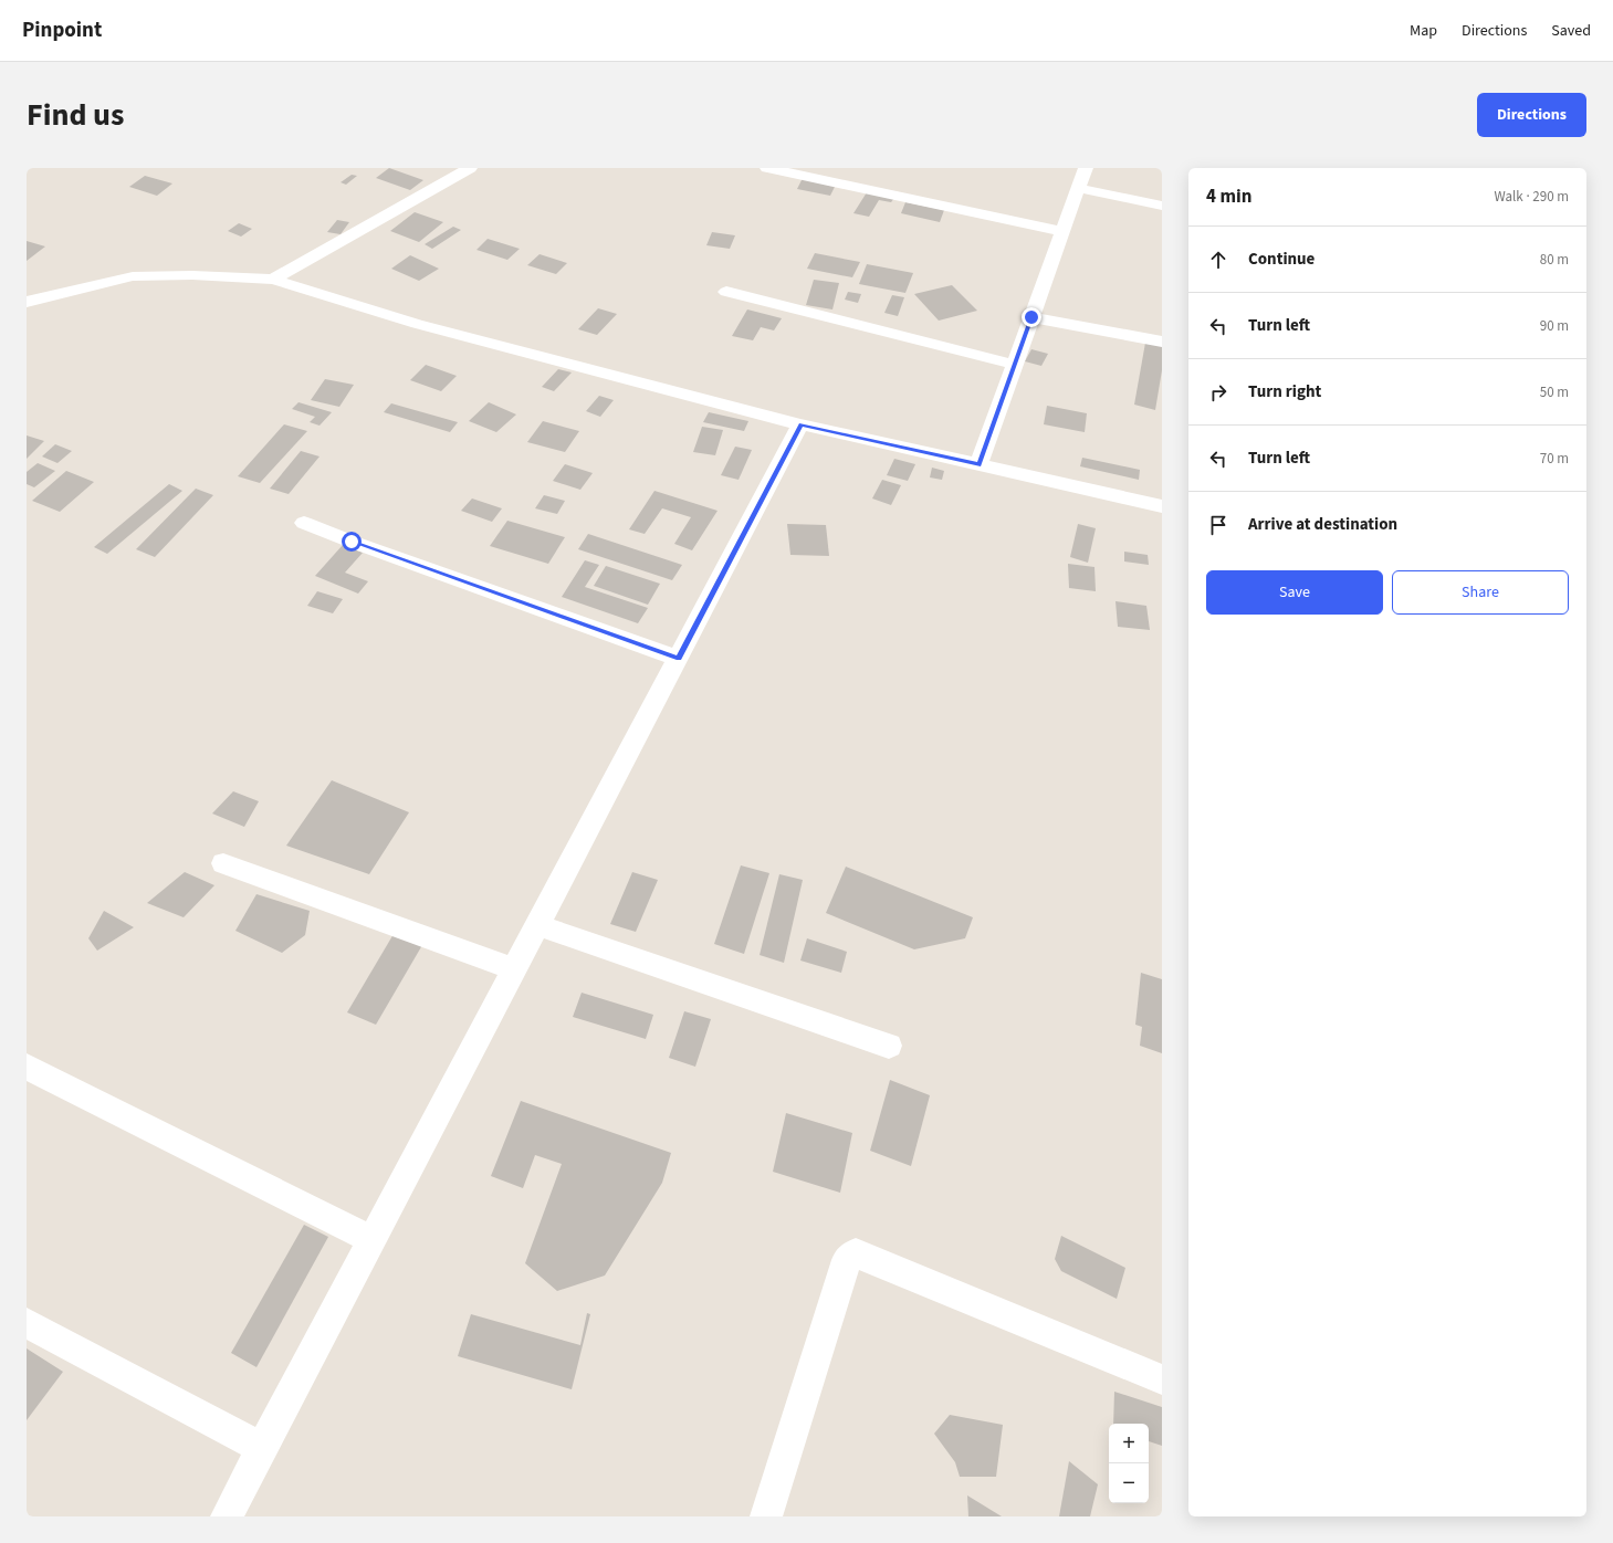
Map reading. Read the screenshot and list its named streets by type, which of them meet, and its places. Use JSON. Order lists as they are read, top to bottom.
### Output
{
  "page": {
    "header": "Pinpoint",
    "nav": ["Map", "Directions", "Saved"],
    "title": "Find us",
    "buttons": [
      "Directions",
      ["Save", "Share"]
    ],
    "heading": ["4 min", "Walk · 290 m"],
    "list": [
      ["Continue", "80 m"],
      ["Turn left", "90 m"],
      ["Turn right", "50 m"],
      ["Turn left", "70 m"],
      "Arrive at destination"
    ],
    "map_buttons": ["+", "−"]
  }
}
